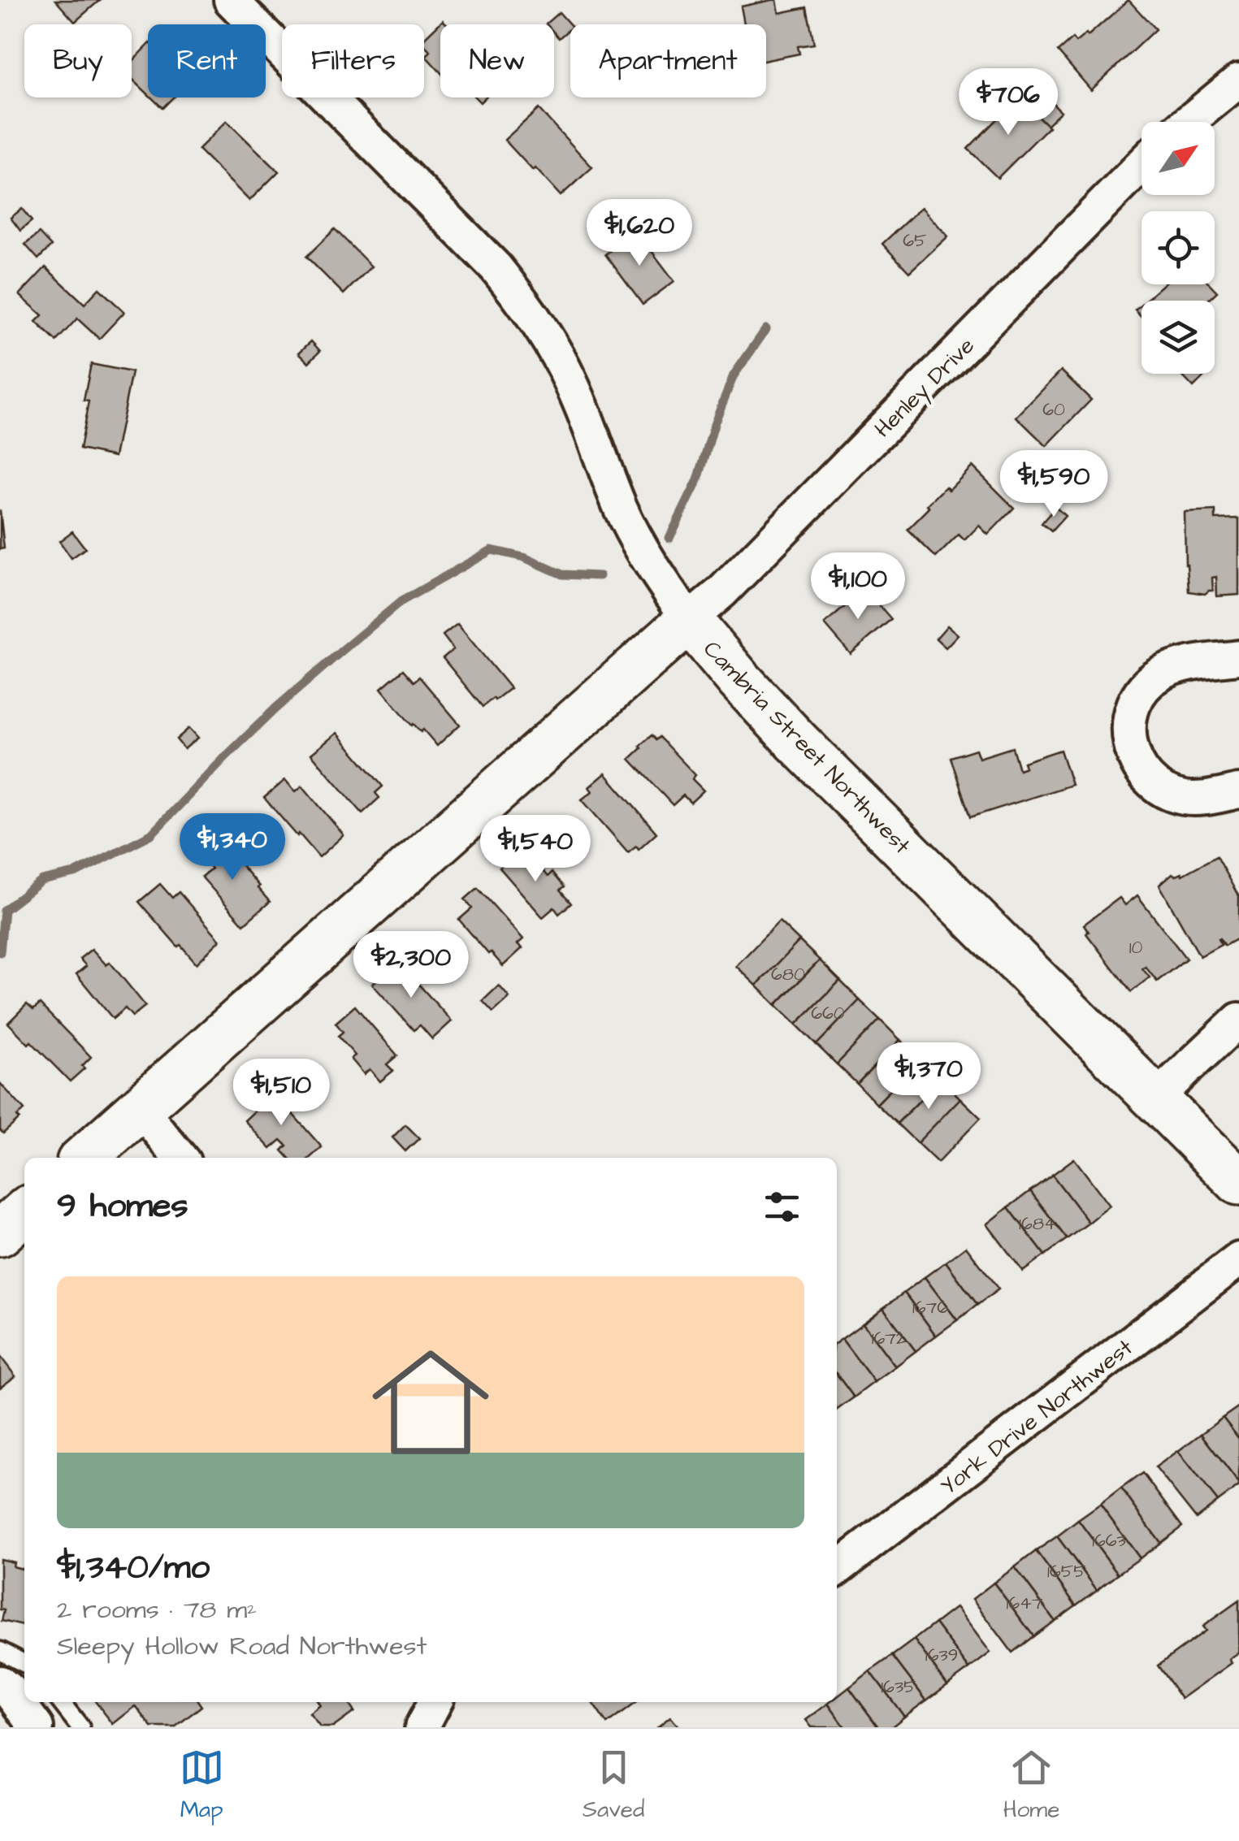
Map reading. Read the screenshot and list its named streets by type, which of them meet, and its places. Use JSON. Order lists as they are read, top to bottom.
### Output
{
  "streets": {
    "street": ["Henley Drive", "Cambria Street Northwest", "York Drive Northwest"]
  },
  "crossings": [
    ["Henley Drive", "Cambria Street Northwest"]
  ],
  "house_numbers": [
    "65",
    "60",
    "10",
    "680",
    "660",
    "1684",
    "1676",
    "1672",
    "1663",
    "1655",
    "1647",
    "1639",
    "1635"
  ],
  "north": "top right",
  "page": {
    "chip": [
      "Buy",
      "Rent",
      "Filters",
      "New",
      "Apartment"
    ],
    "price": [
      "$706",
      "$1,620",
      "$1,590",
      "$1,100",
      "$1,340",
      "$1,540",
      "$2,300",
      "$1,370",
      "$1,510"
    ],
    "heading": "9 homes",
    "list": [
      {
        "name": "$1,340/mo",
        "note": "2 rooms · 78 m² · Sleepy Hollow Road Northwest"
      }
    ],
    "tabs": ["Map", "Saved", "Home"]
  }
}
